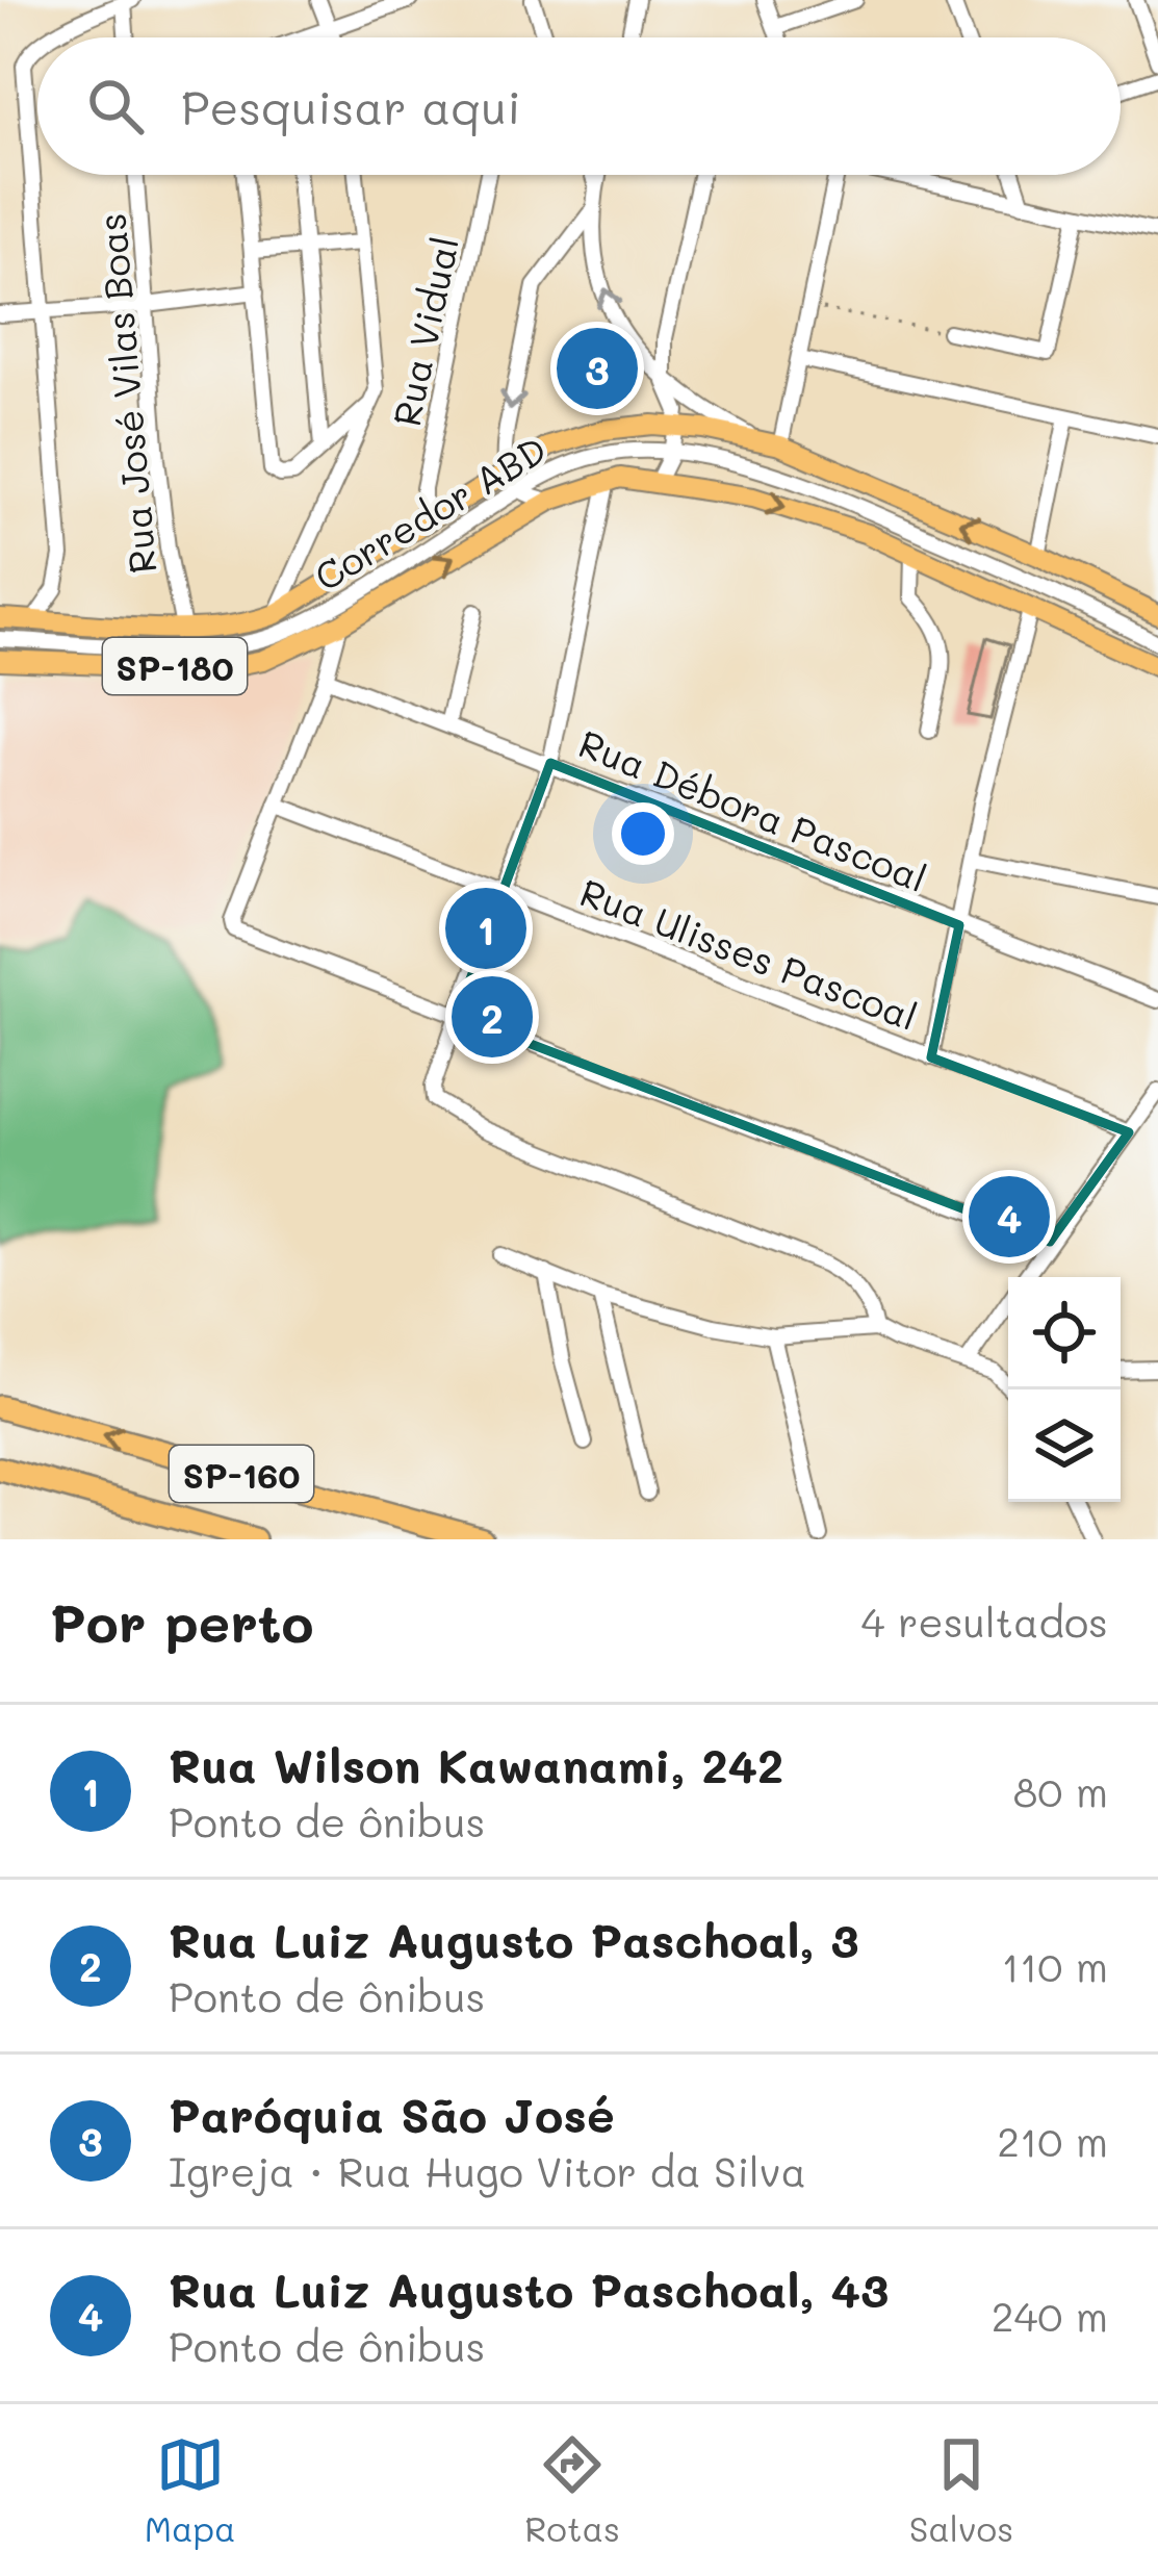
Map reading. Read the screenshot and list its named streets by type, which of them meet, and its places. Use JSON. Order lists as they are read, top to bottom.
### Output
{
  "streets": {
    "highway": ["SP-160"],
    "main road": ["SP-180"],
    "street": [
      "Rua Vidual",
      "Rua José Vilas Boas",
      "Corredor ABD",
      "Rua Débora Pascoal",
      "Rua Ulisses Pascoal"
    ]
  },
  "page": {
    "search": "Pesquisar aqui",
    "pins": [
      "3",
      "1",
      "2",
      "4"
    ],
    "heading": ["Por perto", "4 resultados"],
    "list": [
      {
        "mark": "1",
        "name": "Rua Wilson Kawanami, 242",
        "note": "Ponto de ônibus",
        "value": "80 m"
      },
      {
        "mark": "2",
        "name": "Rua Luiz Augusto Paschoal, 3",
        "note": "Ponto de ônibus",
        "value": "110 m"
      },
      {
        "mark": "3",
        "name": "Paróquia São José",
        "note": "Igreja · Rua Hugo Vitor da Silva",
        "value": "210 m"
      },
      {
        "mark": "4",
        "name": "Rua Luiz Augusto Paschoal, 43",
        "note": "Ponto de ônibus",
        "value": "240 m"
      }
    ],
    "nav": ["Mapa", "Rotas", "Salvos"]
  }
}
